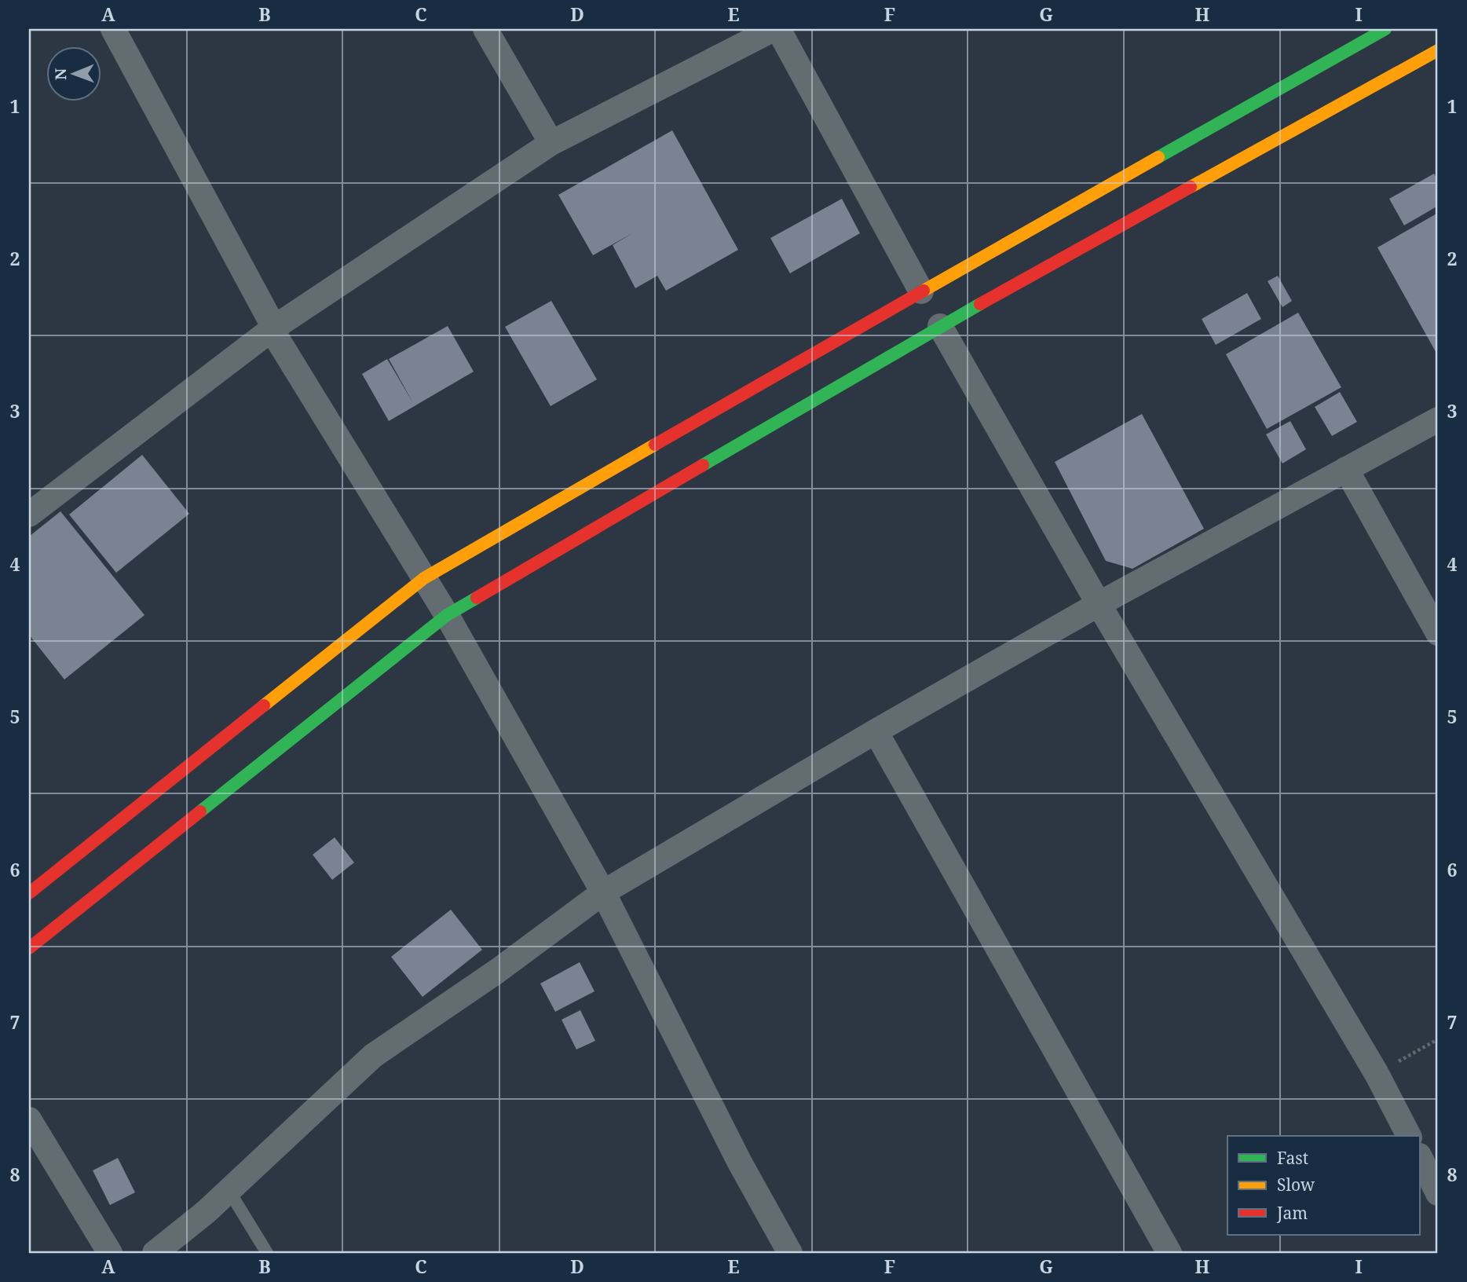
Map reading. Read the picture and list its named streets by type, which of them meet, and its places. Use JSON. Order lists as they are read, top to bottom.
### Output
{
  "legend": ["Fast", "Slow", "Jam"],
  "north": "left",
  "grid": {
    "columns": [
      "A",
      "B",
      "C",
      "D",
      "E",
      "F",
      "G",
      "H",
      "I"
    ],
    "rows": [
      "1",
      "2",
      "3",
      "4",
      "5",
      "6",
      "7",
      "8"
    ]
  }
}
